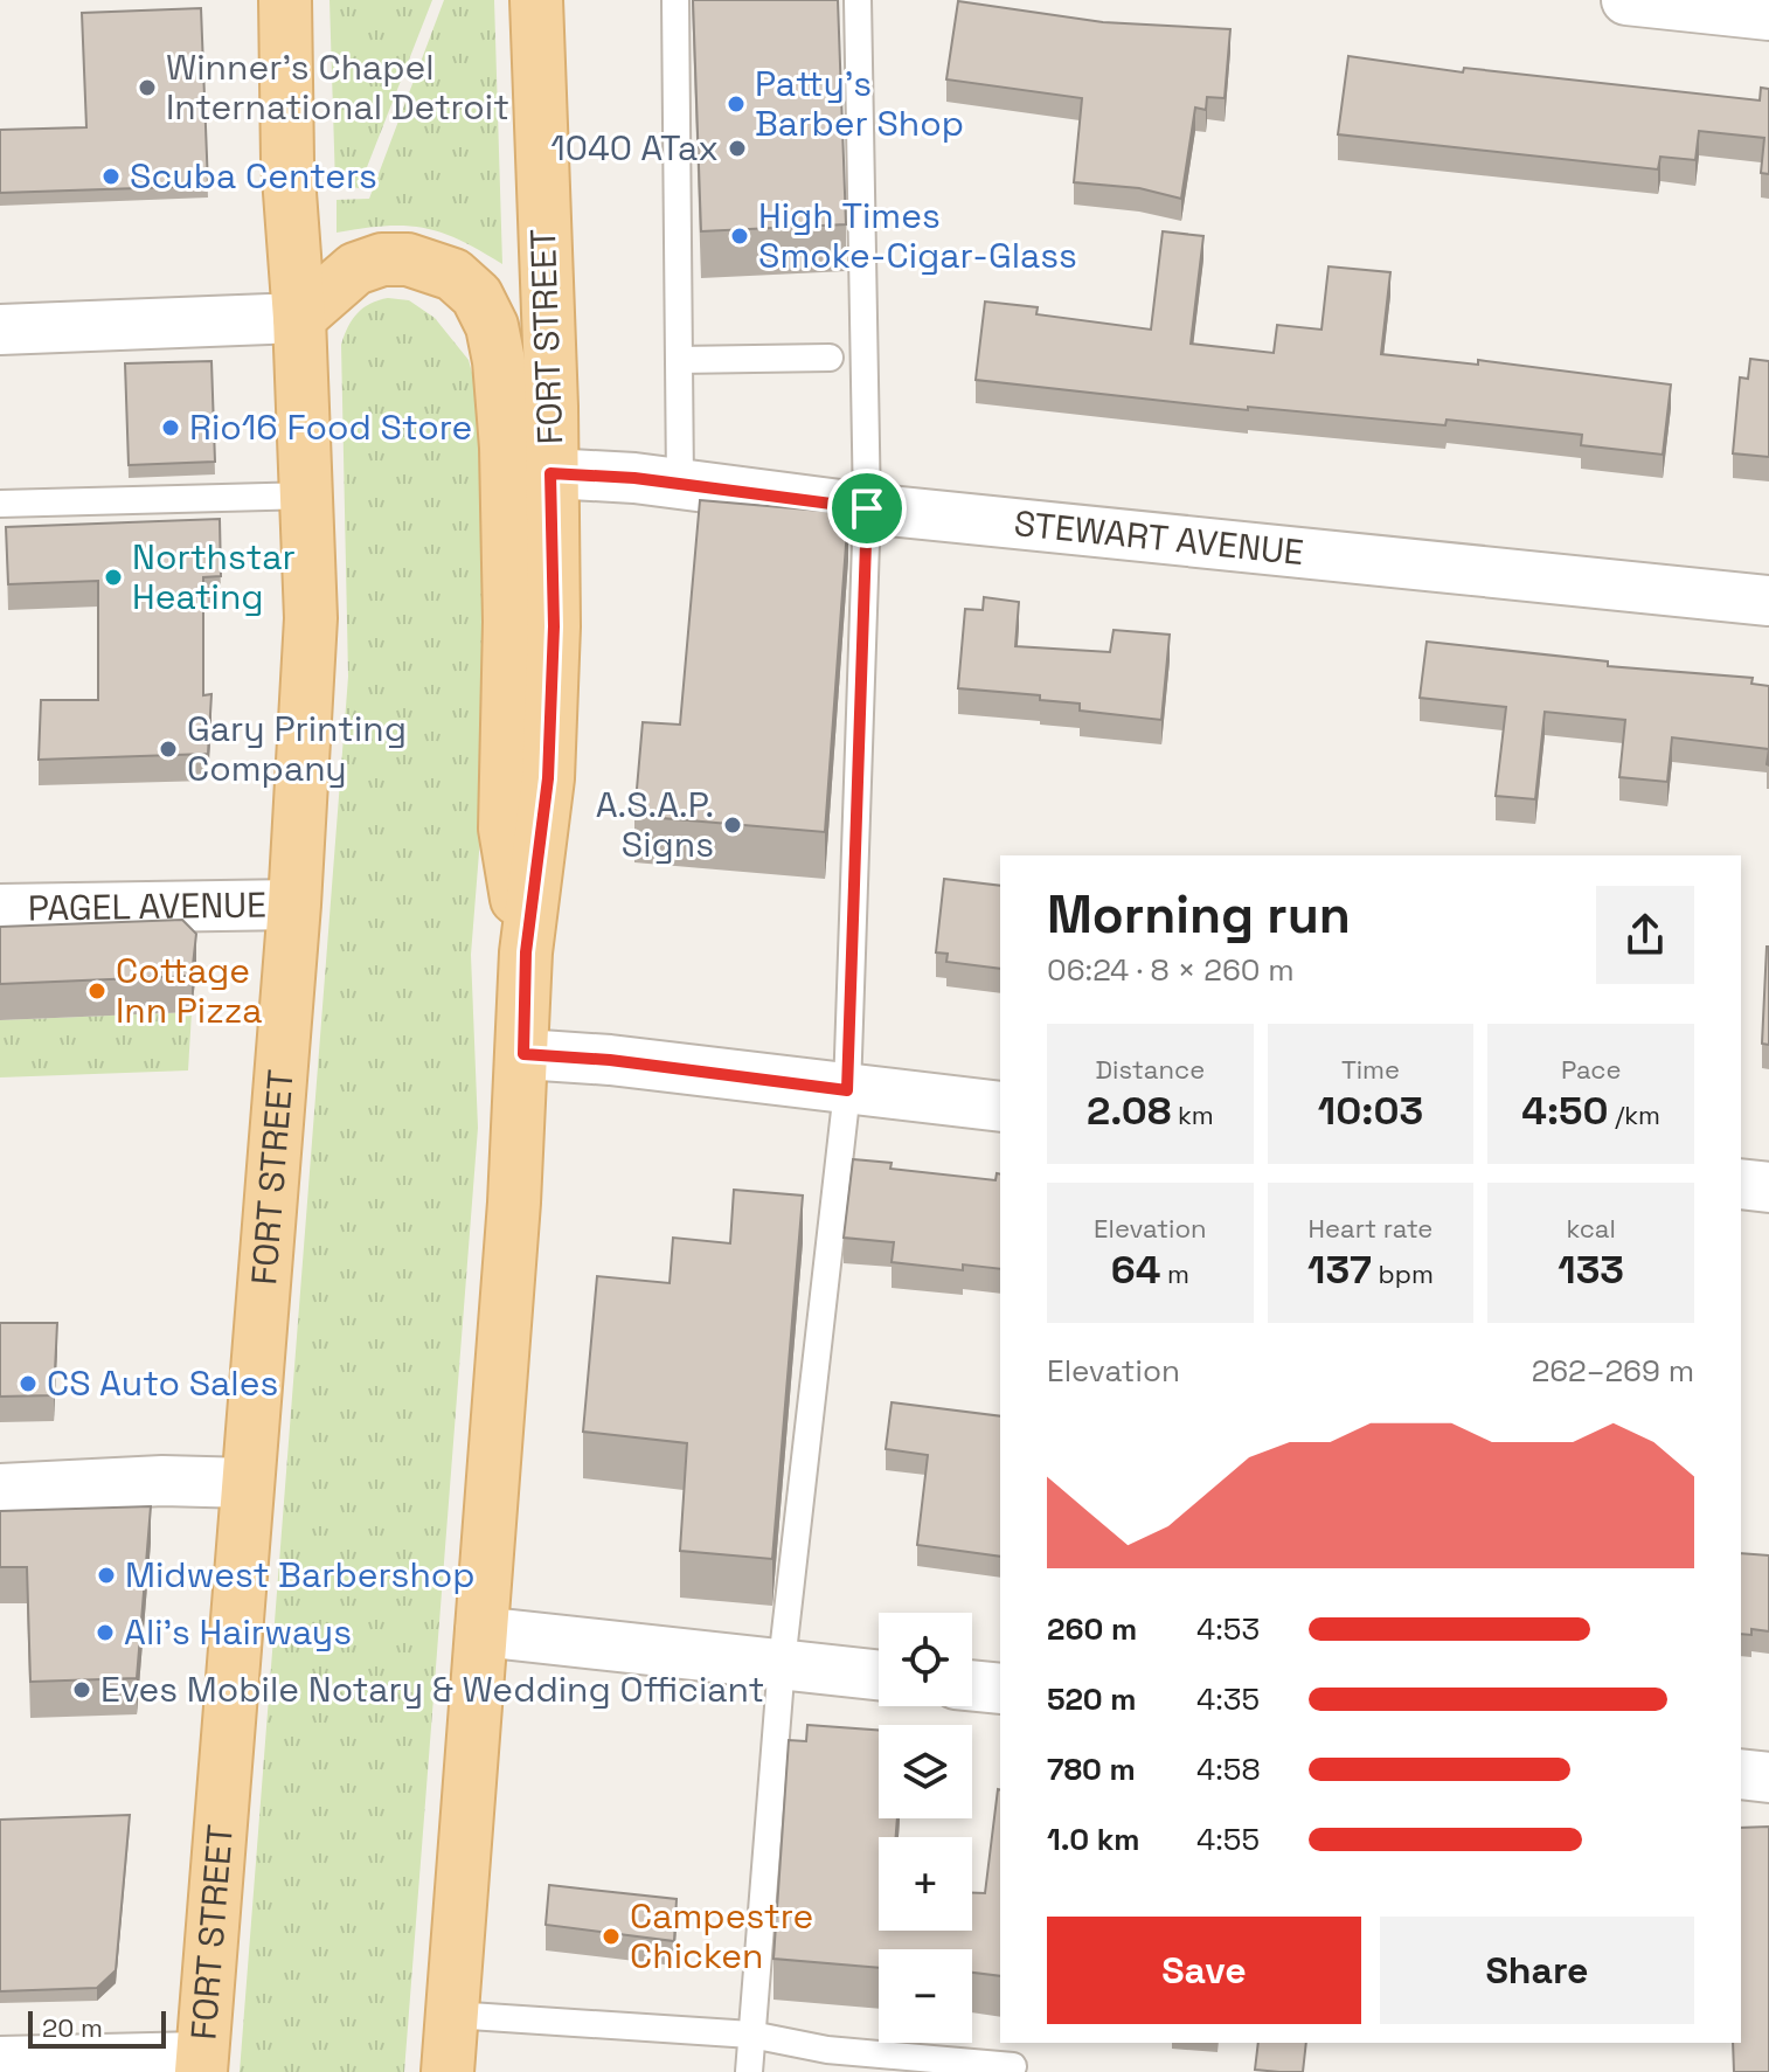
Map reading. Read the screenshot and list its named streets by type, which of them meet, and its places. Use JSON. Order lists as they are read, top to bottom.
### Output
{
  "streets": {
    "main road": ["FORT STREET"],
    "street": ["STEWART AVENUE", "PAGEL AVENUE"]
  },
  "crossings": [
    ["FORT STREET", "STEWART AVENUE"],
    ["FORT STREET", "PAGEL AVENUE"]
  ],
  "places": [
    "Winner's Chapel International Detroit",
    "Patty's Barber Shop",
    "1040 ATax",
    "Scuba Centers",
    "High Times Smoke-Cigar-Glass",
    "Rio16 Food Store",
    "Northstar Heating",
    "Gary Printing Company",
    "A.S.A.P. Signs",
    "Cottage Inn Pizza",
    "CS Auto Sales",
    "Midwest Barbershop",
    "Ali's Hairways",
    "Eves Mobile Notary & Wedding Officiant",
    "Campestre Chicken"
  ],
  "scale_bar": "20 m",
  "page": {
    "heading": ["Morning run", "06:24 · 8 × 260 m"],
    "stats": [
      ["Distance", "2.08 km"],
      ["Time", "10:03"],
      ["Pace", "4:50 /km"],
      ["Elevation", "64 m"],
      ["Heart rate", "137 bpm"],
      ["kcal", "133"]
    ],
    "chart": ["Elevation", "262–269 m"],
    "list": [
      {
        "name": "260 m",
        "note": "4:53"
      },
      {
        "name": "520 m",
        "note": "4:35"
      },
      {
        "name": "780 m",
        "note": "4:58"
      },
      {
        "name": "1.0 km",
        "note": "4:55"
      }
    ],
    "map_buttons": ["+", "−"],
    "buttons": ["Save", "Share"],
    "scale": "20 m"
  }
}
